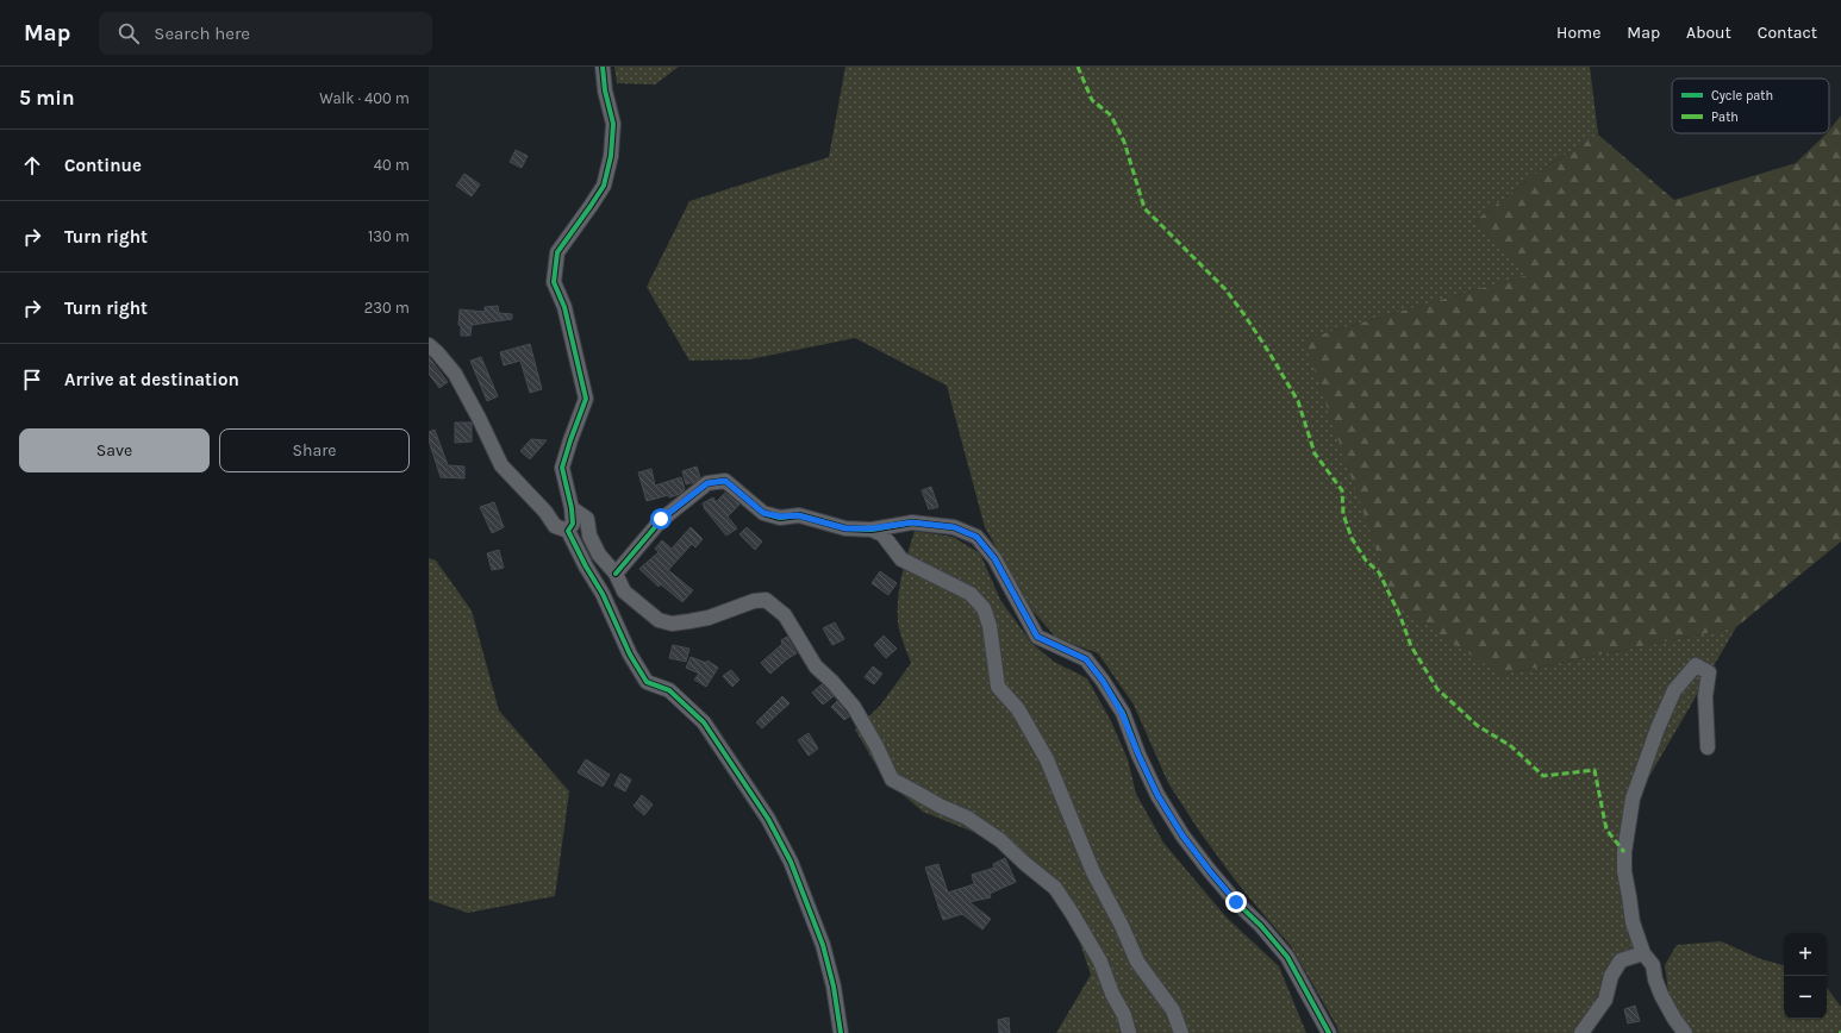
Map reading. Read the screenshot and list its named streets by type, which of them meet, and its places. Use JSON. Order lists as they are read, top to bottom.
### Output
{
  "legend": ["Cycle path", "Path"],
  "page": {
    "header": "Map",
    "search": "Search here",
    "nav": [
      "Home",
      "Map",
      "About",
      "Contact"
    ],
    "heading": ["5 min", "Walk · 400 m"],
    "list": [
      ["Continue", "40 m"],
      ["Turn right", "130 m"],
      ["Turn right", "230 m"],
      "Arrive at destination"
    ],
    "buttons": ["Save", "Share"],
    "map_buttons": ["+", "−"]
  }
}
